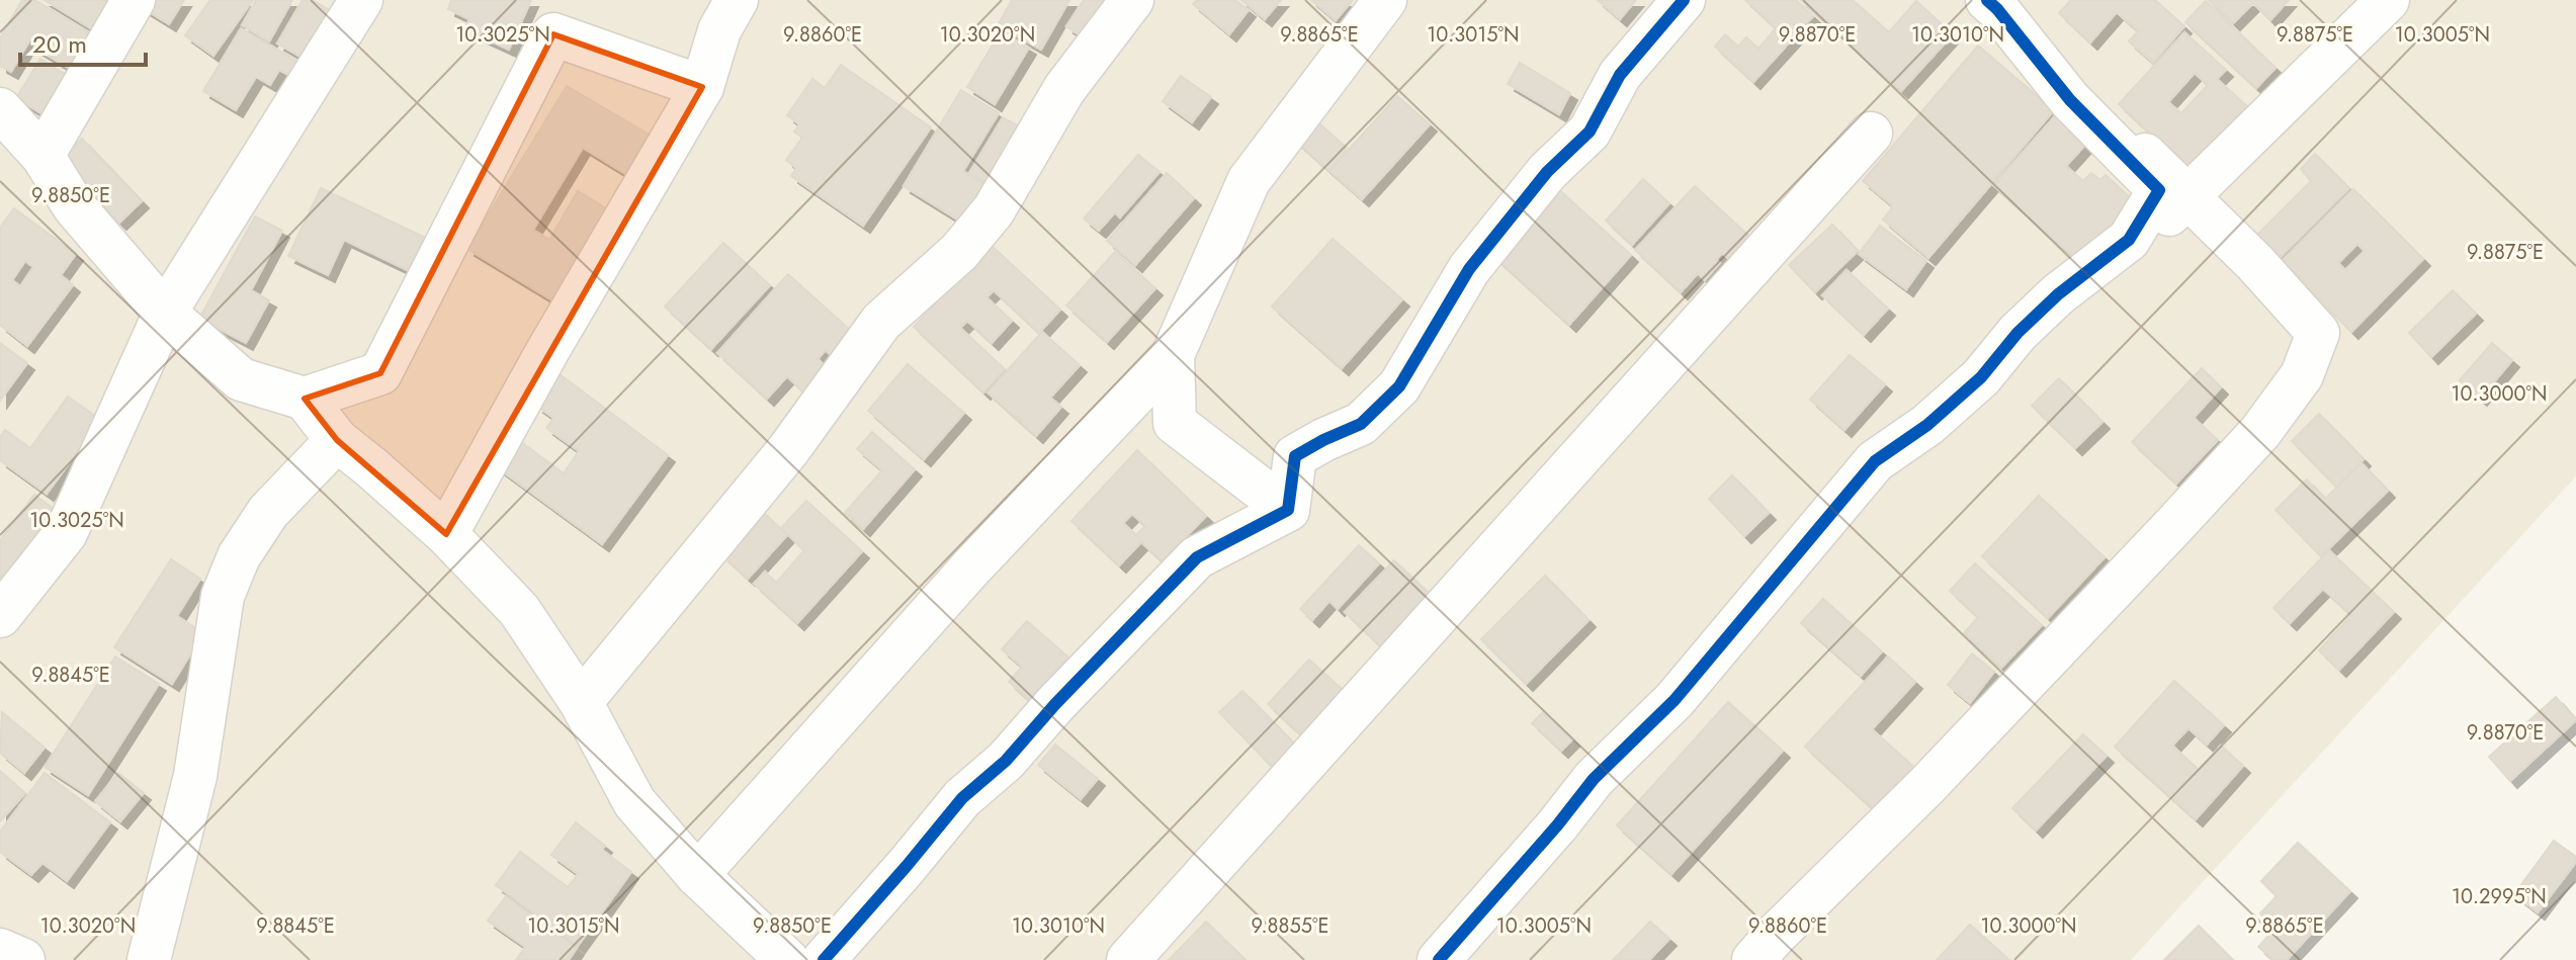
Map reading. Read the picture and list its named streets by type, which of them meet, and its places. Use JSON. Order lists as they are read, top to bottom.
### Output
{
  "scale_bar": "20 m",
  "coordinates": [
    "9.8860°E",
    "9.8865°E",
    "9.8870°E",
    "9.8875°E",
    "10.3025°N",
    "10.3020°N",
    "10.3015°N",
    "10.3010°N",
    "10.3005°N",
    "9.8850°E",
    "10.3000°N",
    "9.8845°E",
    "10.2995°N",
    "9.8855°E"
  ]
}
